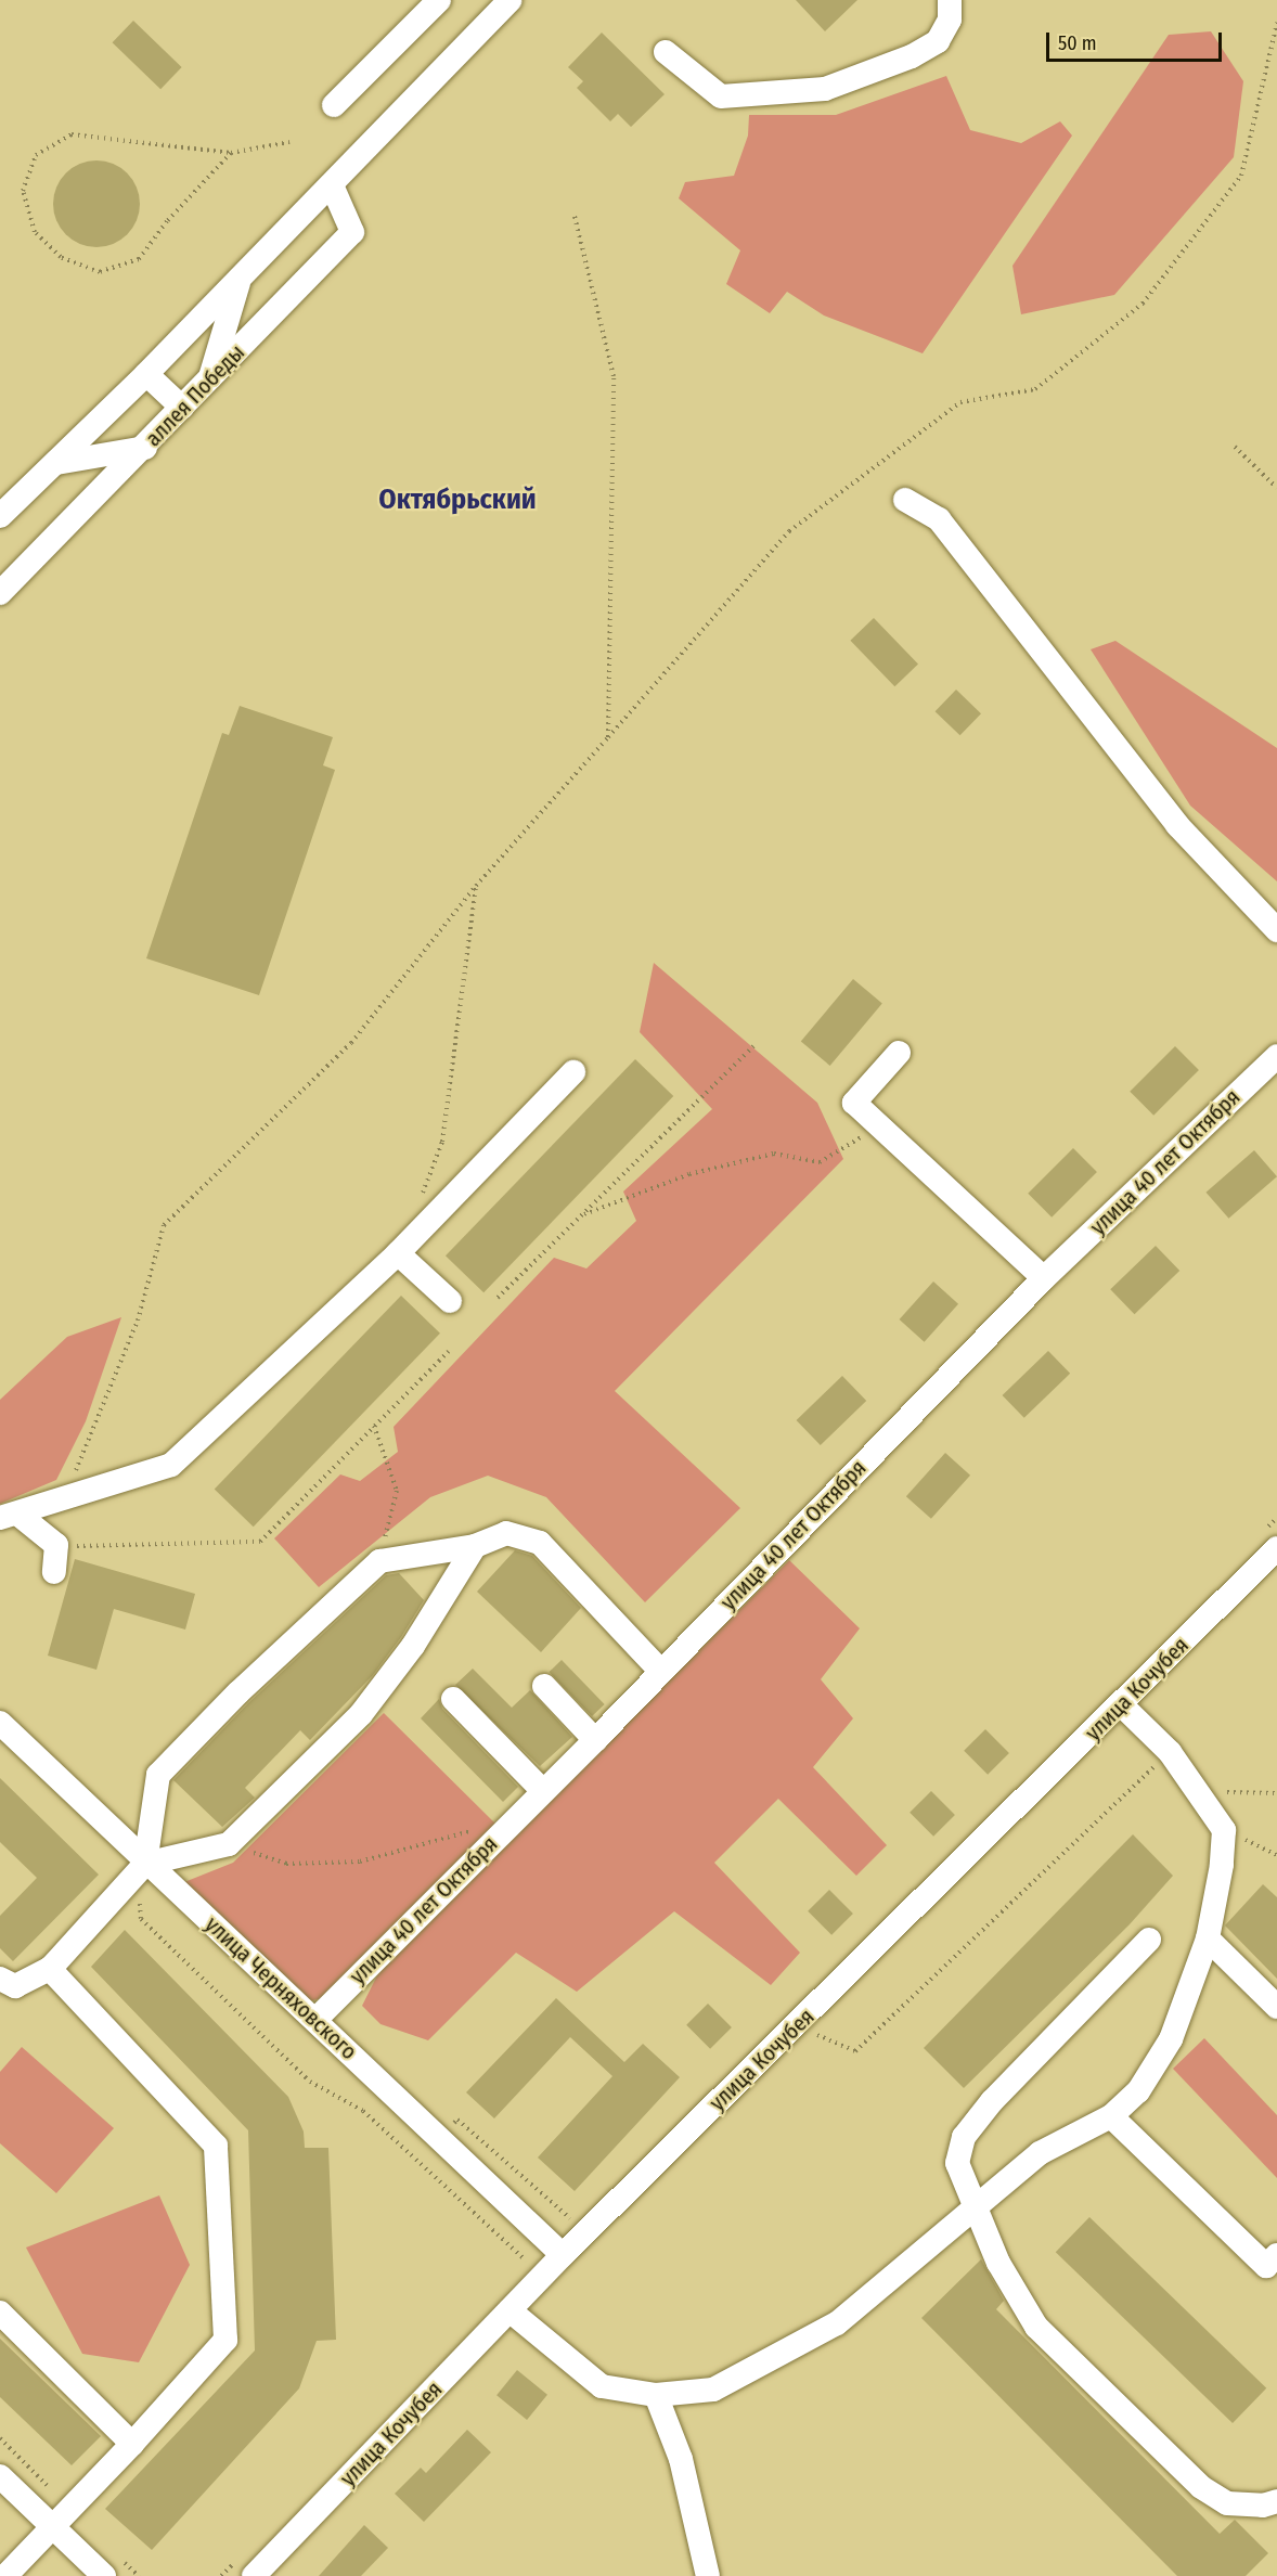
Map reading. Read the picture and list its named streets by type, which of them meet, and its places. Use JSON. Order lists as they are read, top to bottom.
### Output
{
  "streets": {
    "street": [
      "аллея Победы",
      "улица 40 лет Октября",
      "улица Кочубея",
      "улица Черняховского"
    ]
  },
  "crossings": [
    ["улица 40 лет Октября", "улица Черняховского"],
    ["улица Кочубея", "улица Черняховского"]
  ],
  "districts": ["Октябрьский"],
  "scale_bar": "50 m"
}
